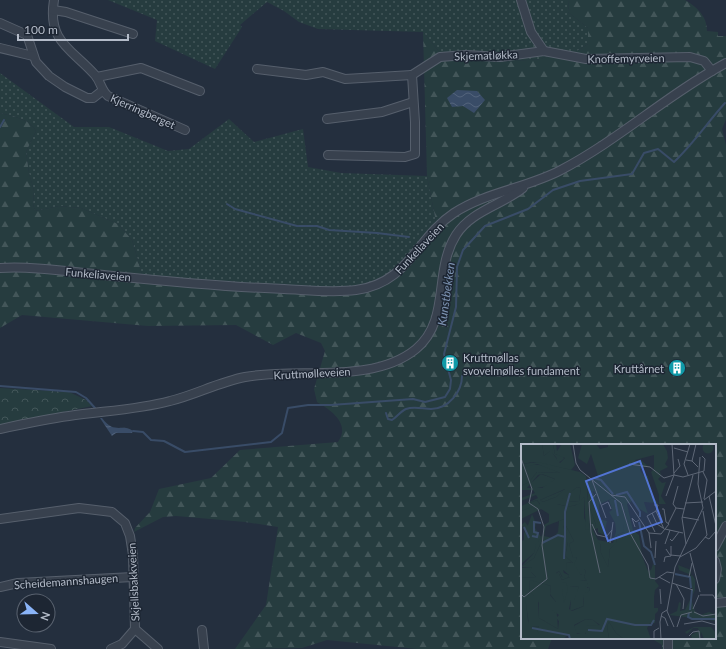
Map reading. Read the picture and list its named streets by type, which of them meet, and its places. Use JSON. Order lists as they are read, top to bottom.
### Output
{
  "streets": {
    "street": [
      "Skjematløkka",
      "Knoffemyrveien",
      "Kjerringberget",
      "Funkeliaveien",
      "Kruttmølleveien",
      "Scheidemannshaugen",
      "Skjellsbakkveien"
    ]
  },
  "crossings": [
    ["Skjematløkka", "Knoffemyrveien"],
    ["Knoffemyrveien", "Funkeliaveien"],
    ["Funkeliaveien", "Kruttmølleveien"],
    ["Scheidemannshaugen", "Skjellsbakkveien"]
  ],
  "water": ["Kunstbekken"],
  "places": {
    "building": ["Kruttmøllas svovelmølles fundament", "Kruttårnet"]
  },
  "scale_bar": "100 m",
  "north": "right"
}
